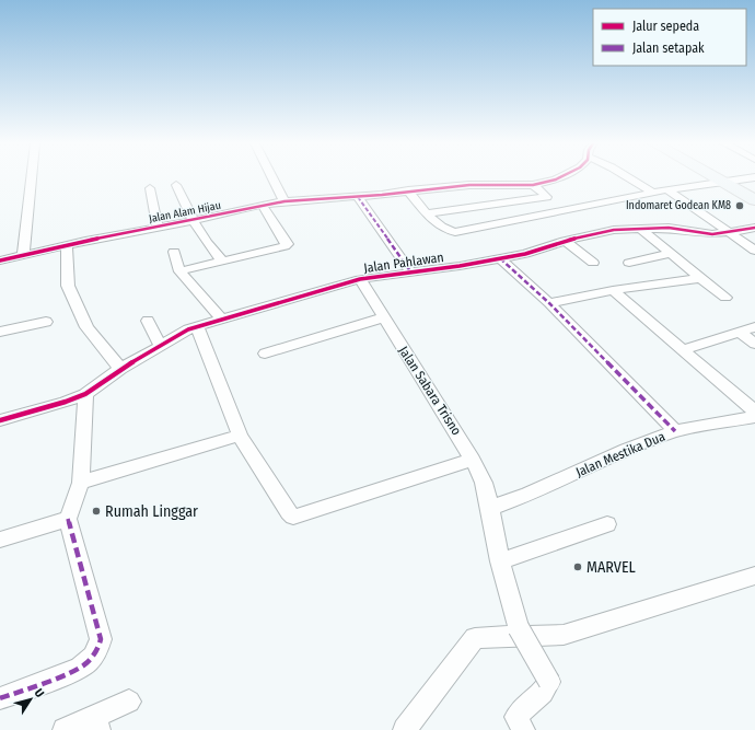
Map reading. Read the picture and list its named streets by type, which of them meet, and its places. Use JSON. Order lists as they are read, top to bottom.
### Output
{
  "streets": {
    "street": [
      "Jalan Alam Hijau",
      "Jalan Pahlawan",
      "Jalan Sabara Trisno",
      "Jalan Mestika Dua"
    ]
  },
  "crossings": [
    ["Jalan Pahlawan", "Jalan Sabara Trisno"],
    ["Jalan Sabara Trisno", "Jalan Mestika Dua"]
  ],
  "places": ["Indomaret Godean KM8", "Rumah Linggar", "MARVEL"],
  "legend": ["Jalur sepeda", "Jalan setapak"],
  "north": "top right"
}
